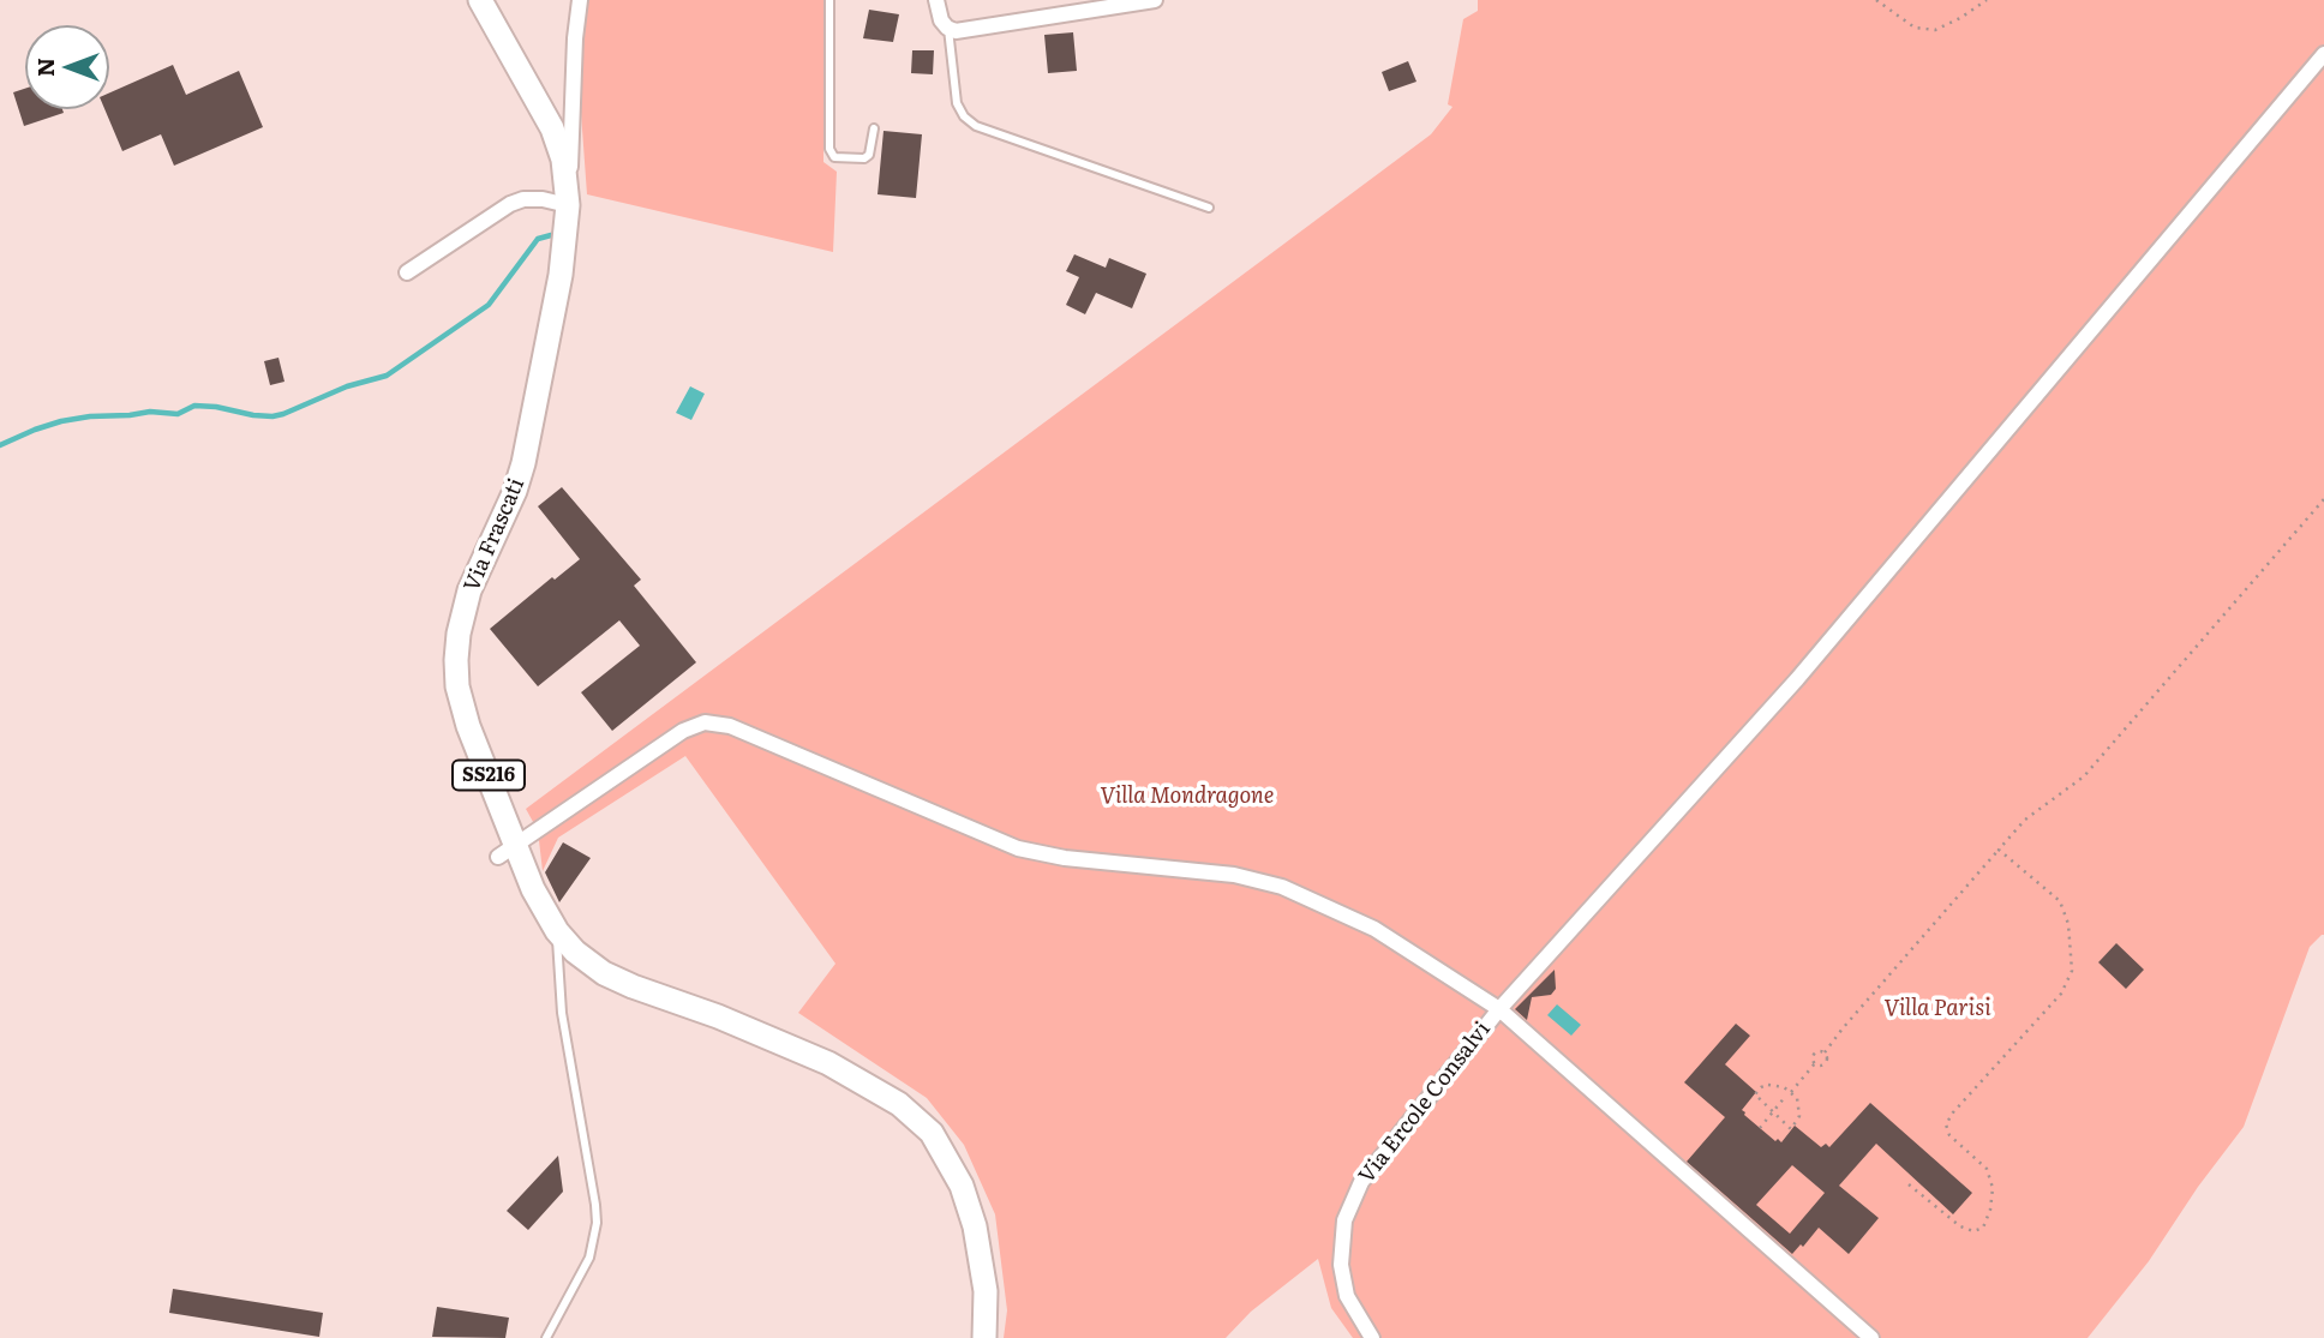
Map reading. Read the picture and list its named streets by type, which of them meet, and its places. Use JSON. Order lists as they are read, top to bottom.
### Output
{
  "streets": {
    "main road": ["Via Frascati", "SS216"],
    "street": ["Via Ercole Consalvi"]
  },
  "parks": ["Villa Mondragone", "Villa Parisi"],
  "north": "left"
}
